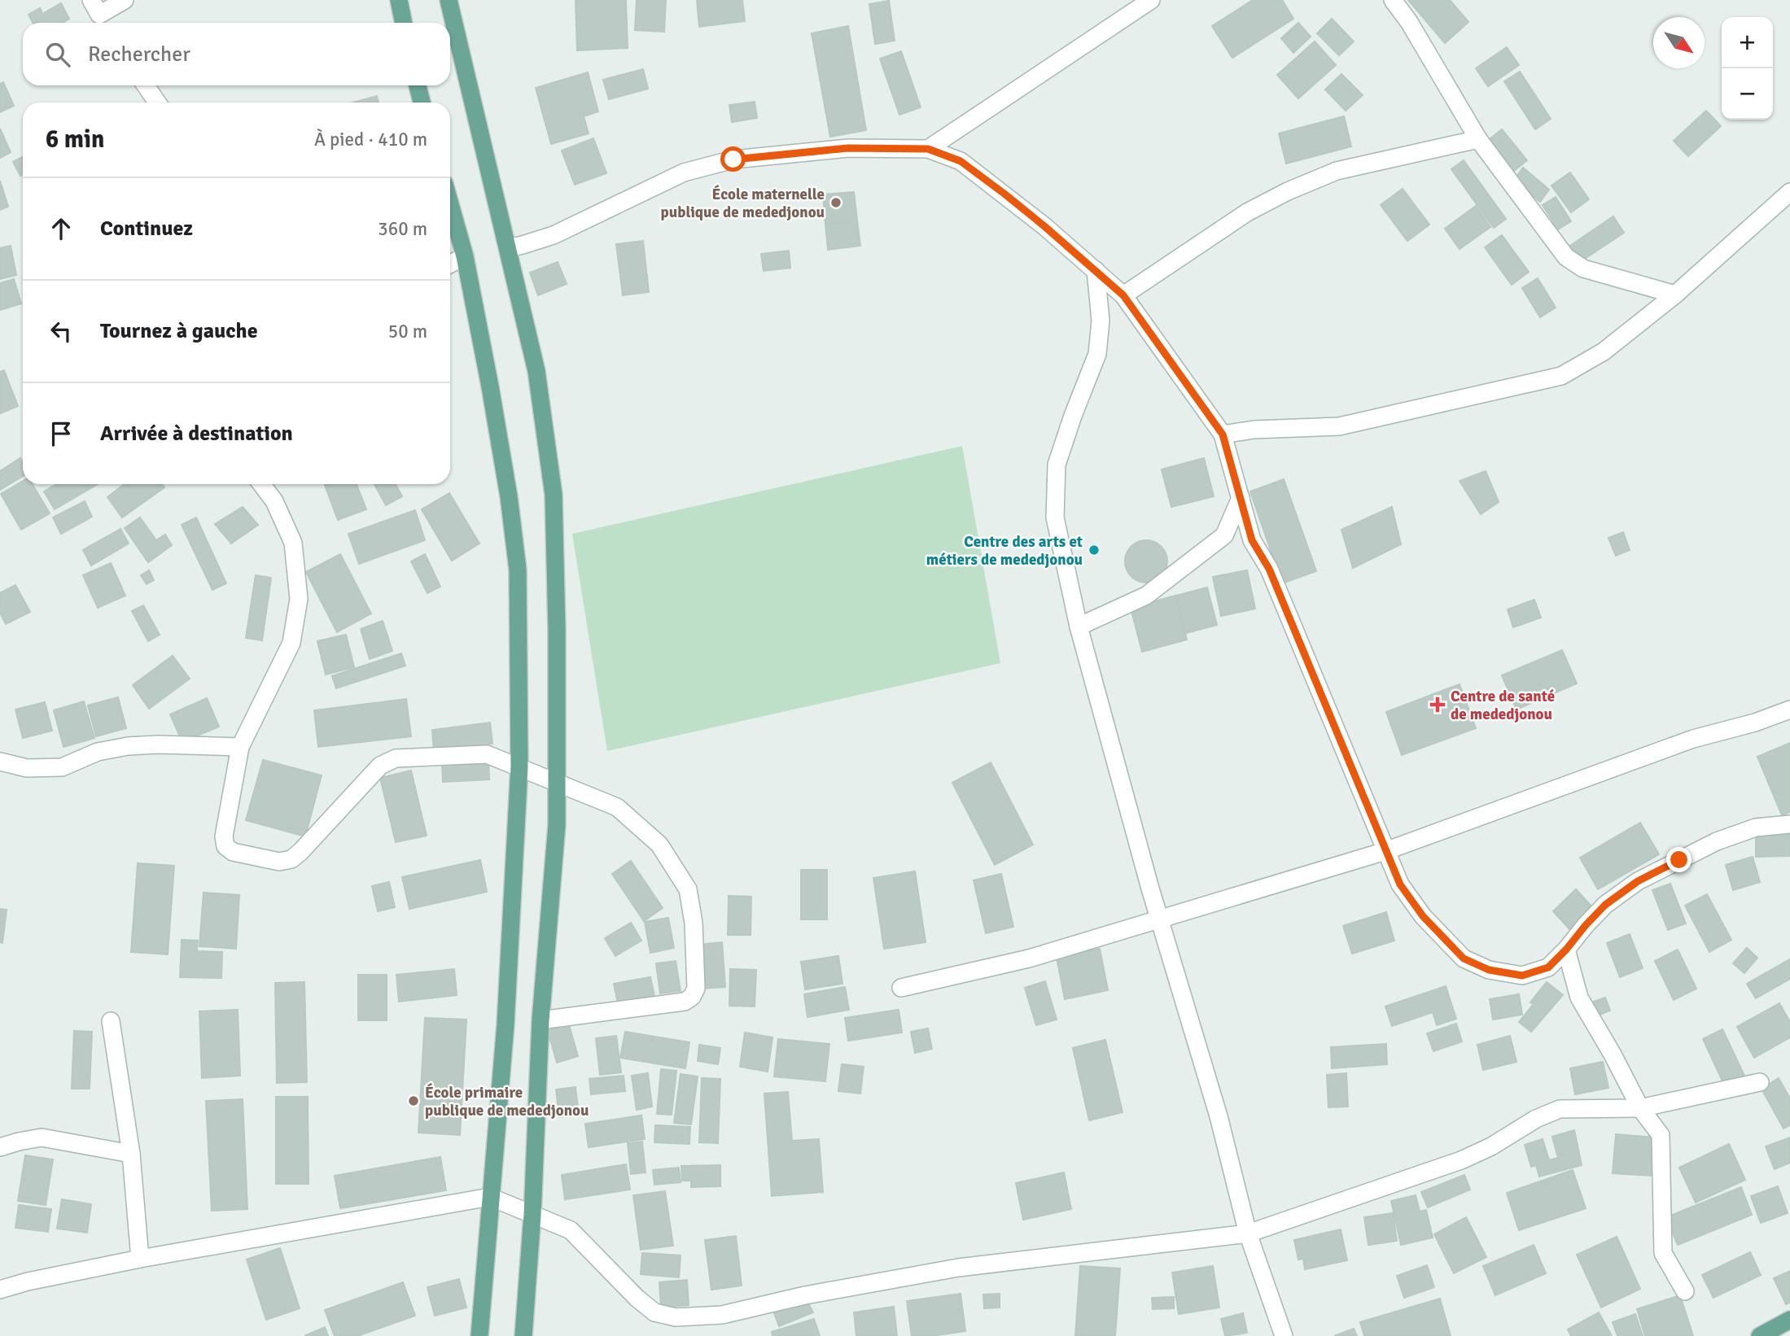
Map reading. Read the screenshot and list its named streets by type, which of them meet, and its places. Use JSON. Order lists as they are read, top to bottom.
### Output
{
  "places": {
    "other": ["École maternelle publique de mededjonou", "Centre des arts et métiers de mededjonou", "École primaire publique de mededjonou"],
    "health": ["Centre de santé de mededjonou"]
  },
  "north": "bottom right",
  "page": {
    "map_buttons": ["+", "−"],
    "search": "Rechercher",
    "heading": ["6 min", "À pied · 410 m"],
    "list": [
      ["Continuez", "360 m"],
      ["Tournez à gauche", "50 m"],
      "Arrivée à destination"
    ]
  }
}
